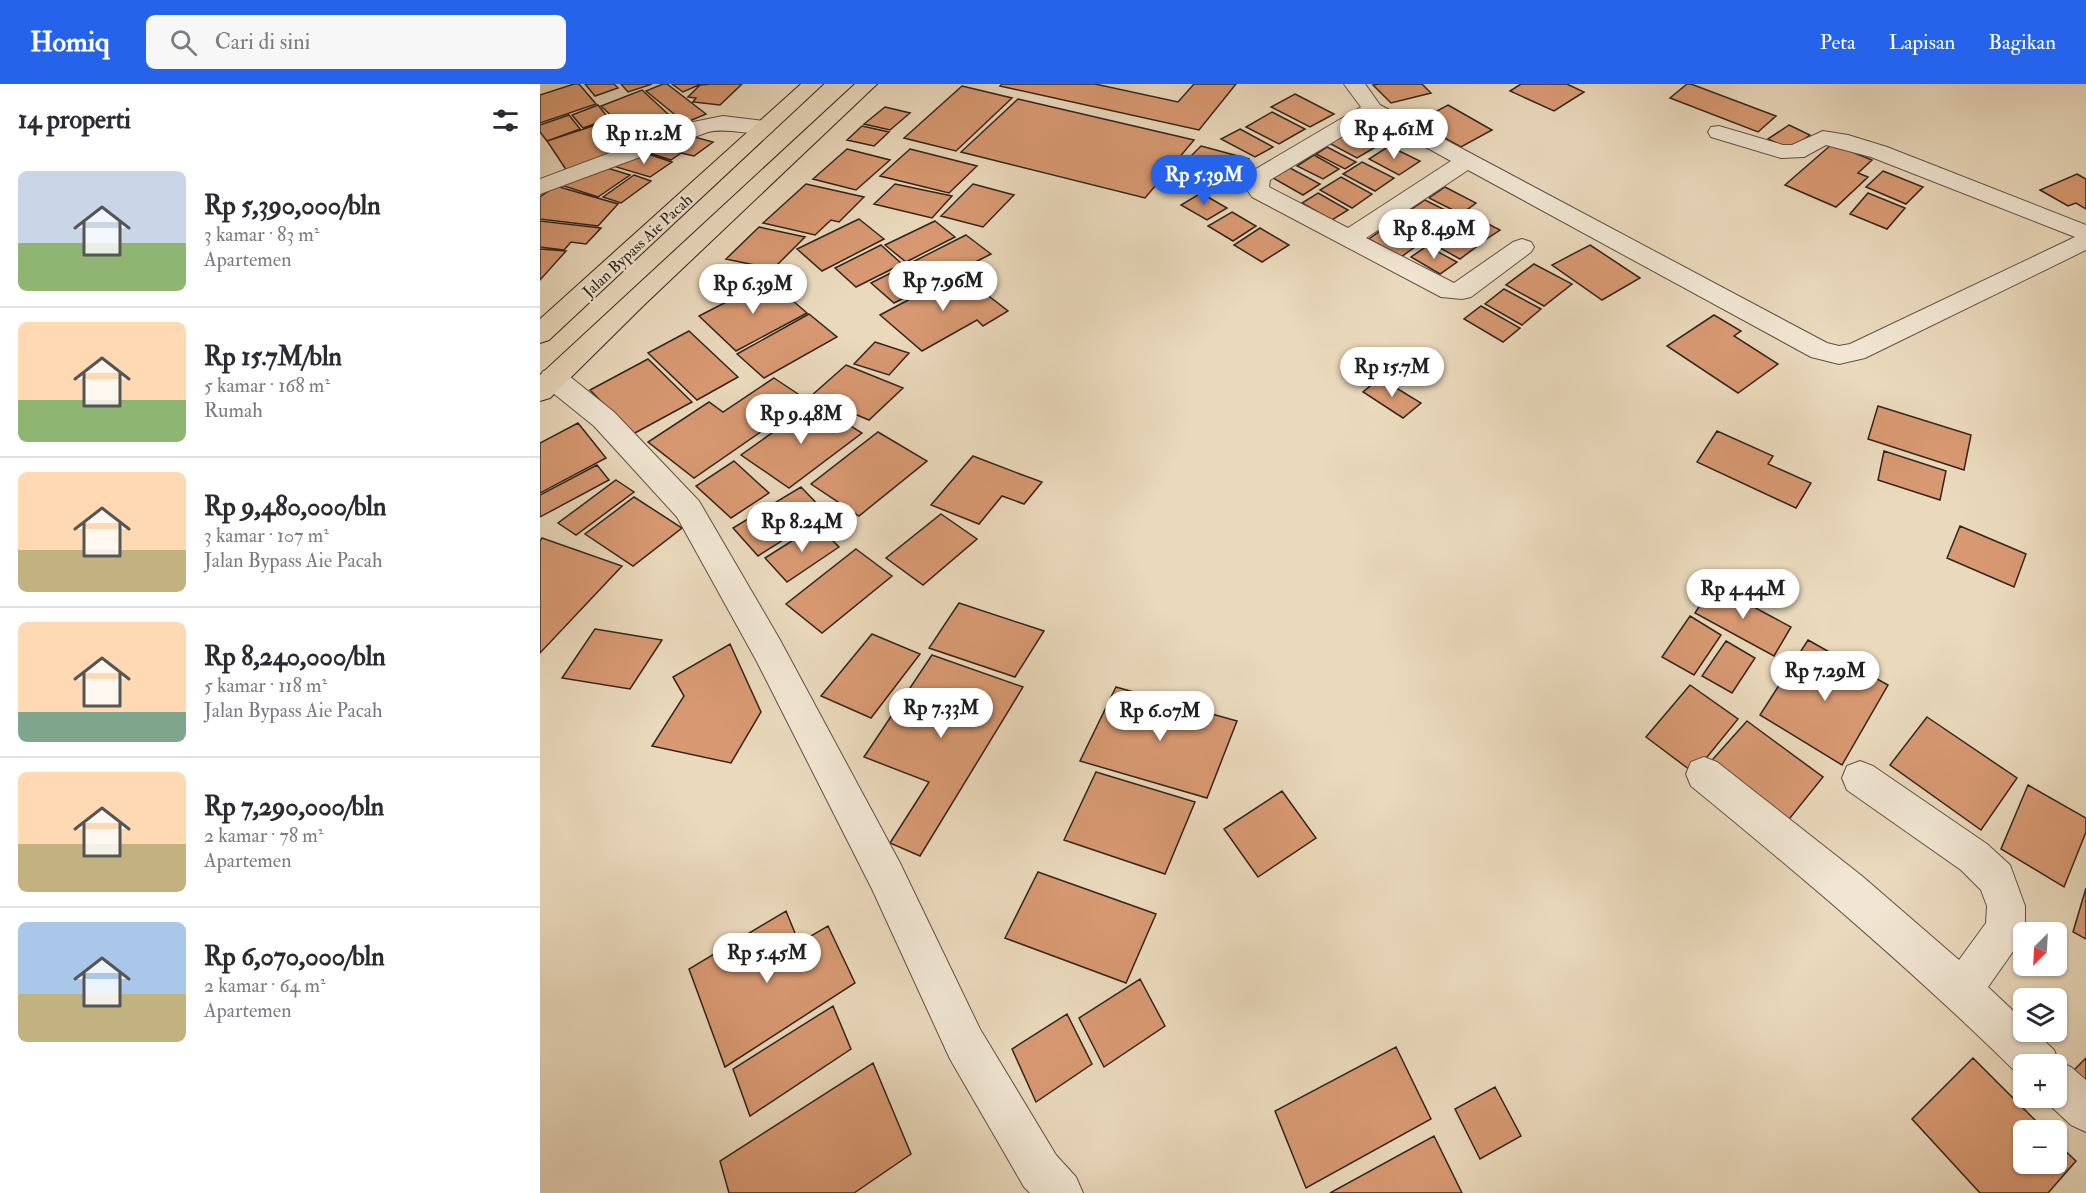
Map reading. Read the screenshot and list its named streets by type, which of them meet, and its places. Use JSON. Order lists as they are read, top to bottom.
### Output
{
  "streets": {
    "highway": ["Jalan Bypass Aie Pacah"]
  },
  "north": "bottom left",
  "page": {
    "header": "Homiq",
    "search": "Cari di sini",
    "nav": ["Peta", "Lapisan", "Bagikan"],
    "heading": "14 properti",
    "price": [
      "Rp 4.61M",
      "Rp 11.2M",
      "Rp 5.39M",
      "Rp 8.49M",
      "Rp 7.96M",
      "Rp 6.39M",
      "Rp 15.7M",
      "Rp 9.48M",
      "Rp 8.24M",
      "Rp 4.44M",
      "Rp 7.29M",
      "Rp 7.33M",
      "Rp 6.07M",
      "Rp 5.45M"
    ],
    "list": [
      {
        "name": "Rp 5,390,000/bln",
        "note": "3 kamar · 83 m² · Apartemen"
      },
      {
        "name": "Rp 15.7M/bln",
        "note": "5 kamar · 168 m² · Rumah"
      },
      {
        "name": "Rp 9,480,000/bln",
        "note": "3 kamar · 107 m² · Jalan Bypass Aie Pacah"
      },
      {
        "name": "Rp 8,240,000/bln",
        "note": "5 kamar · 118 m² · Jalan Bypass Aie Pacah"
      },
      {
        "name": "Rp 7,290,000/bln",
        "note": "2 kamar · 78 m² · Apartemen"
      },
      {
        "name": "Rp 6,070,000/bln",
        "note": "2 kamar · 64 m² · Apartemen"
      }
    ],
    "map_buttons": ["+", "−"]
  }
}
